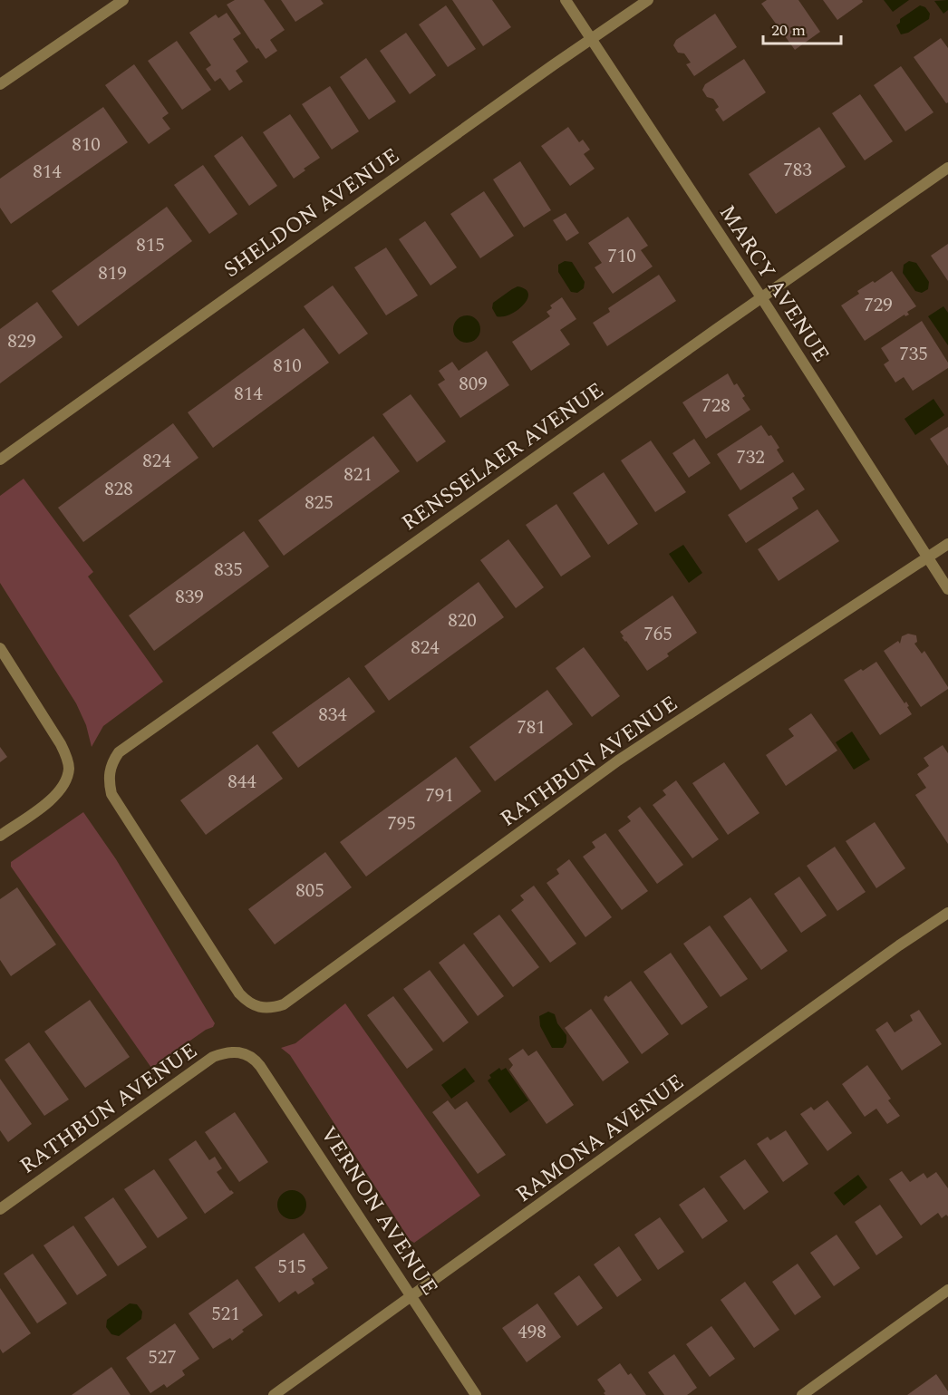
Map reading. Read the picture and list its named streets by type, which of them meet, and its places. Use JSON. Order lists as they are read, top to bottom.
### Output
{
  "streets": {
    "street": [
      "SHELDON AVENUE",
      "MARCY AVENUE",
      "RENSSELAER AVENUE",
      "RATHBUN AVENUE",
      "RAMONA AVENUE",
      "VERNON AVENUE"
    ]
  },
  "crossings": [
    ["SHELDON AVENUE", "MARCY AVENUE"],
    ["MARCY AVENUE", "RENSSELAER AVENUE"],
    ["MARCY AVENUE", "RATHBUN AVENUE"],
    ["RENSSELAER AVENUE", "RATHBUN AVENUE"],
    ["RATHBUN AVENUE", "VERNON AVENUE"],
    ["RAMONA AVENUE", "VERNON AVENUE"]
  ],
  "house_numbers": [
    "810",
    "783",
    "814",
    "815",
    "710",
    "819",
    "729",
    "829",
    "735",
    "810",
    "809",
    "814",
    "728",
    "732",
    "824",
    "821",
    "828",
    "825",
    "835",
    "839",
    "820",
    "765",
    "824",
    "834",
    "781",
    "844",
    "791",
    "795",
    "805",
    "515",
    "521",
    "498",
    "527"
  ],
  "scale_bar": "20 m"
}
